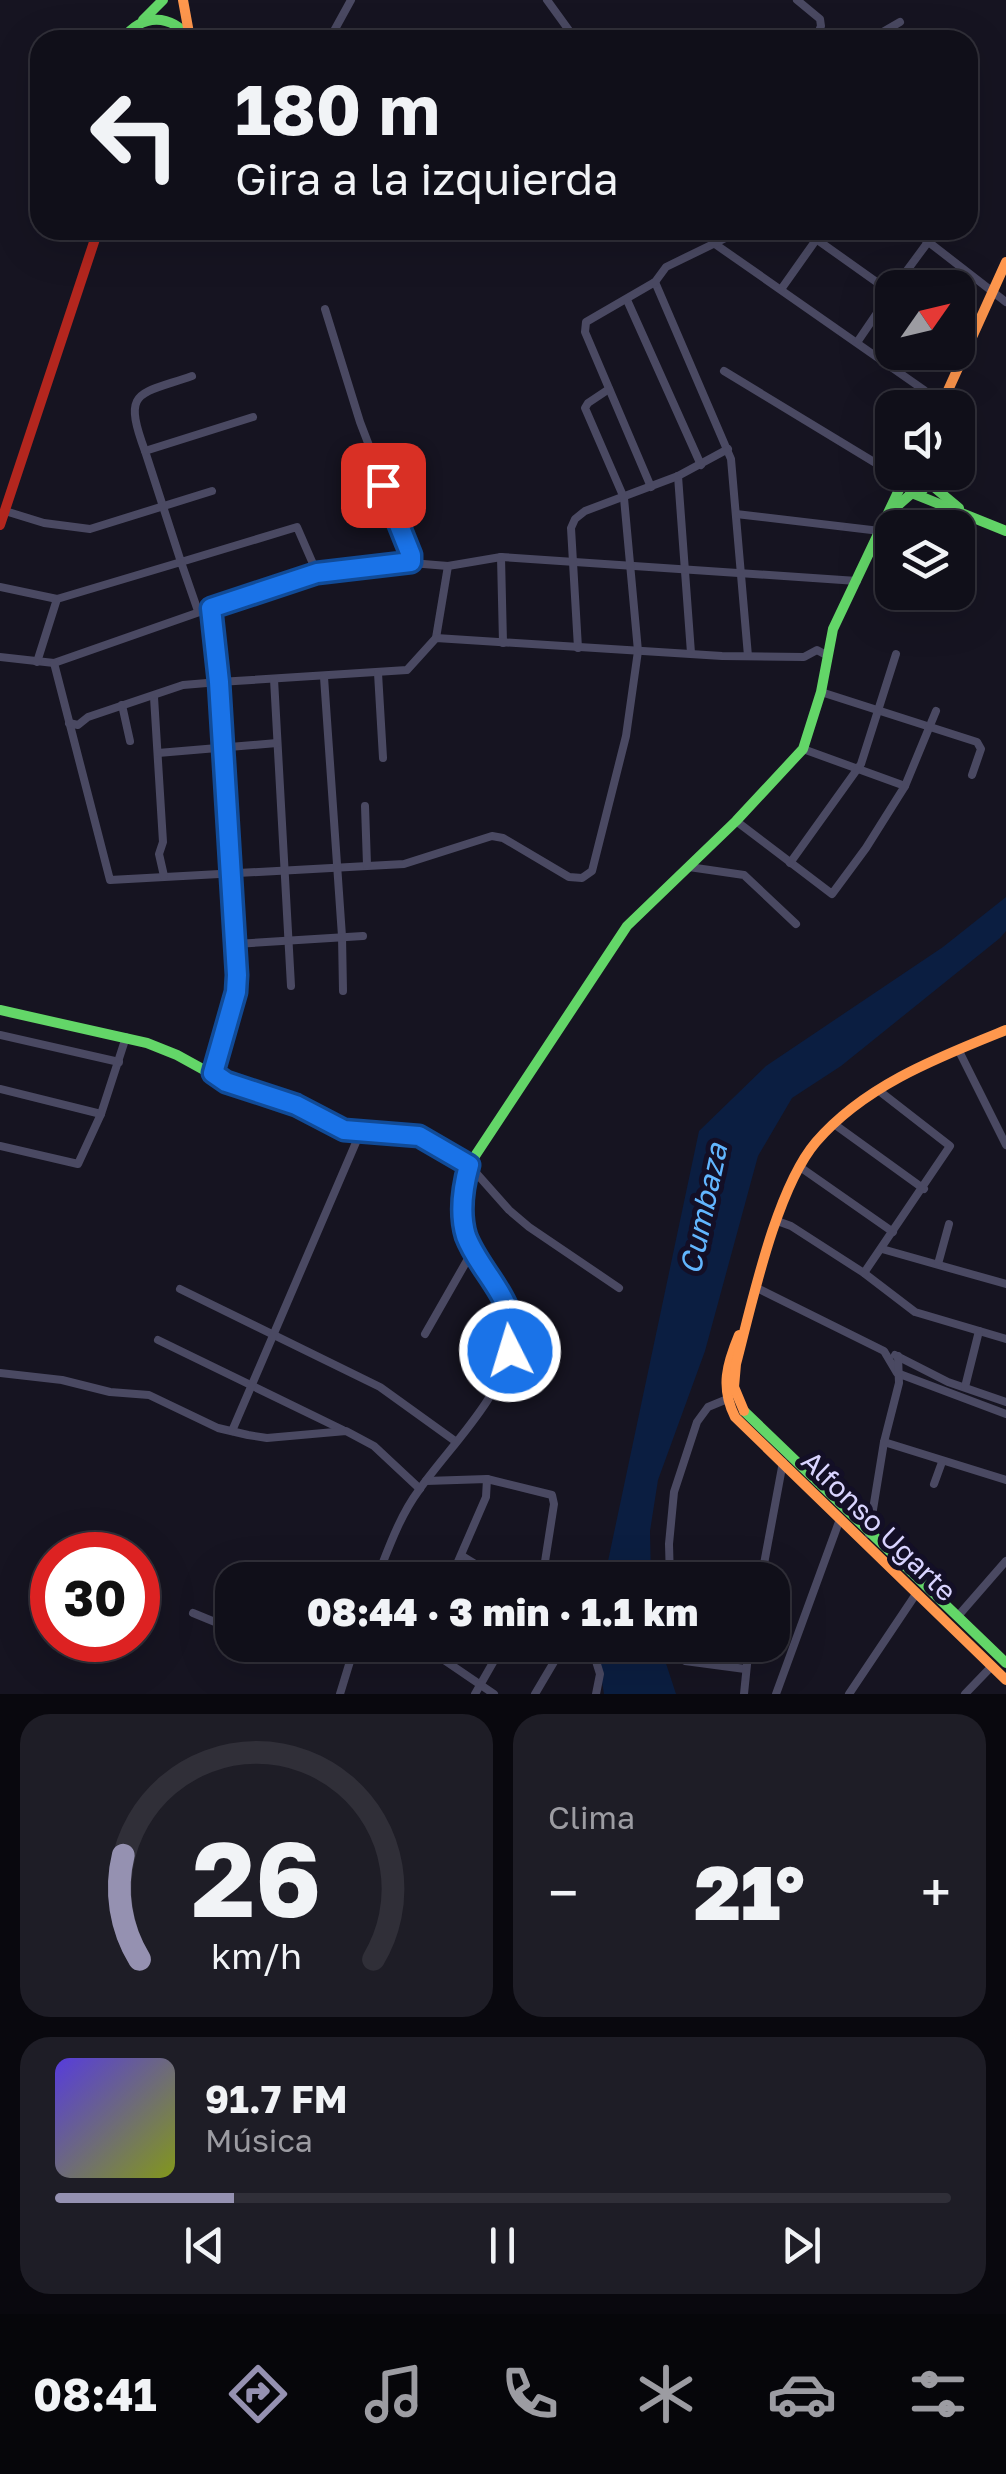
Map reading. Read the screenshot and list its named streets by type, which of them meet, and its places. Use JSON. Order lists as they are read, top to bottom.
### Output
{
  "streets": {
    "main road": ["Alfonso Ugarte"]
  },
  "water": ["Cumbaza"],
  "north": "top right",
  "page": {
    "turn": ["180 m", "Gira a la izquierda"],
    "limit": "30",
    "trip": "08:44 · 3 min · 1.1 km",
    "tile": "Clima",
    "heat": ["−", "21°", "+"],
    "song": ["91.7 FM", "Música"],
    "tabs": "08:41",
    "gauge": ["26", "km/h"]
  }
}
